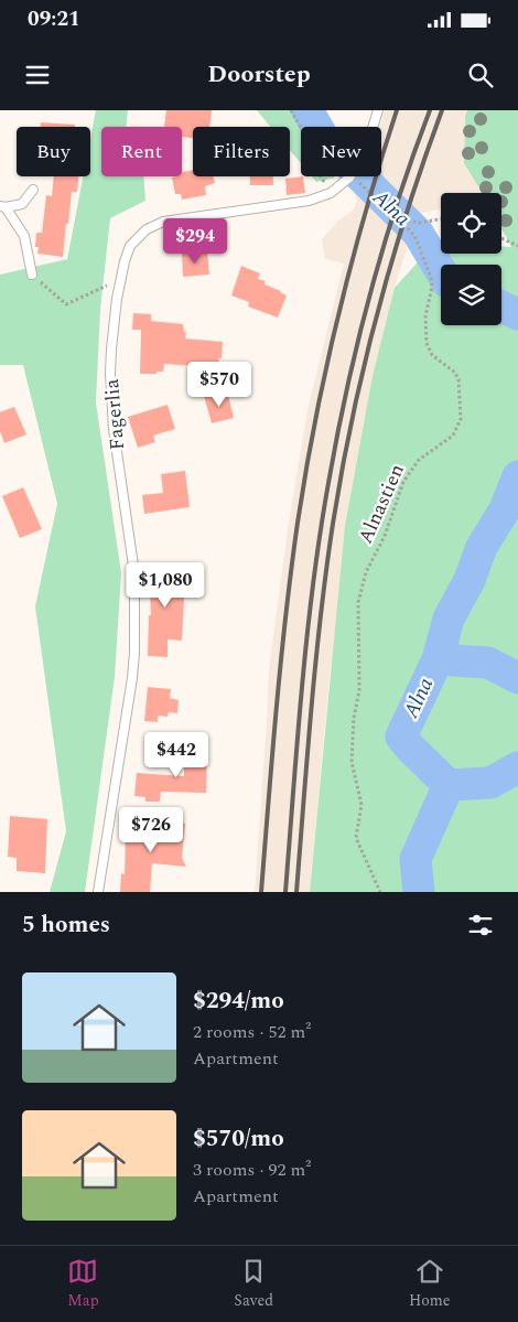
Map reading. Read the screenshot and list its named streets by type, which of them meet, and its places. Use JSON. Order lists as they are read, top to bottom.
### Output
{
  "streets": {
    "lane": ["Fagerlia"],
    "path": ["Alnastien"]
  },
  "crossings": [
    ["Fagerlia", "Alnastien"]
  ],
  "water": ["Alna"],
  "page": {
    "status": "09:21",
    "header": "Doorstep",
    "chip": [
      "Buy",
      "Rent",
      "Filters",
      "New"
    ],
    "price": [
      "$294",
      "$570",
      "$1,080",
      "$442",
      "$726"
    ],
    "heading": "5 homes",
    "list": [
      {
        "name": "$294/mo",
        "note": "2 rooms · 52 m² · Apartment"
      },
      {
        "name": "$570/mo",
        "note": "3 rooms · 92 m² · Apartment"
      }
    ],
    "tabs": ["Map", "Saved", "Home"]
  }
}
